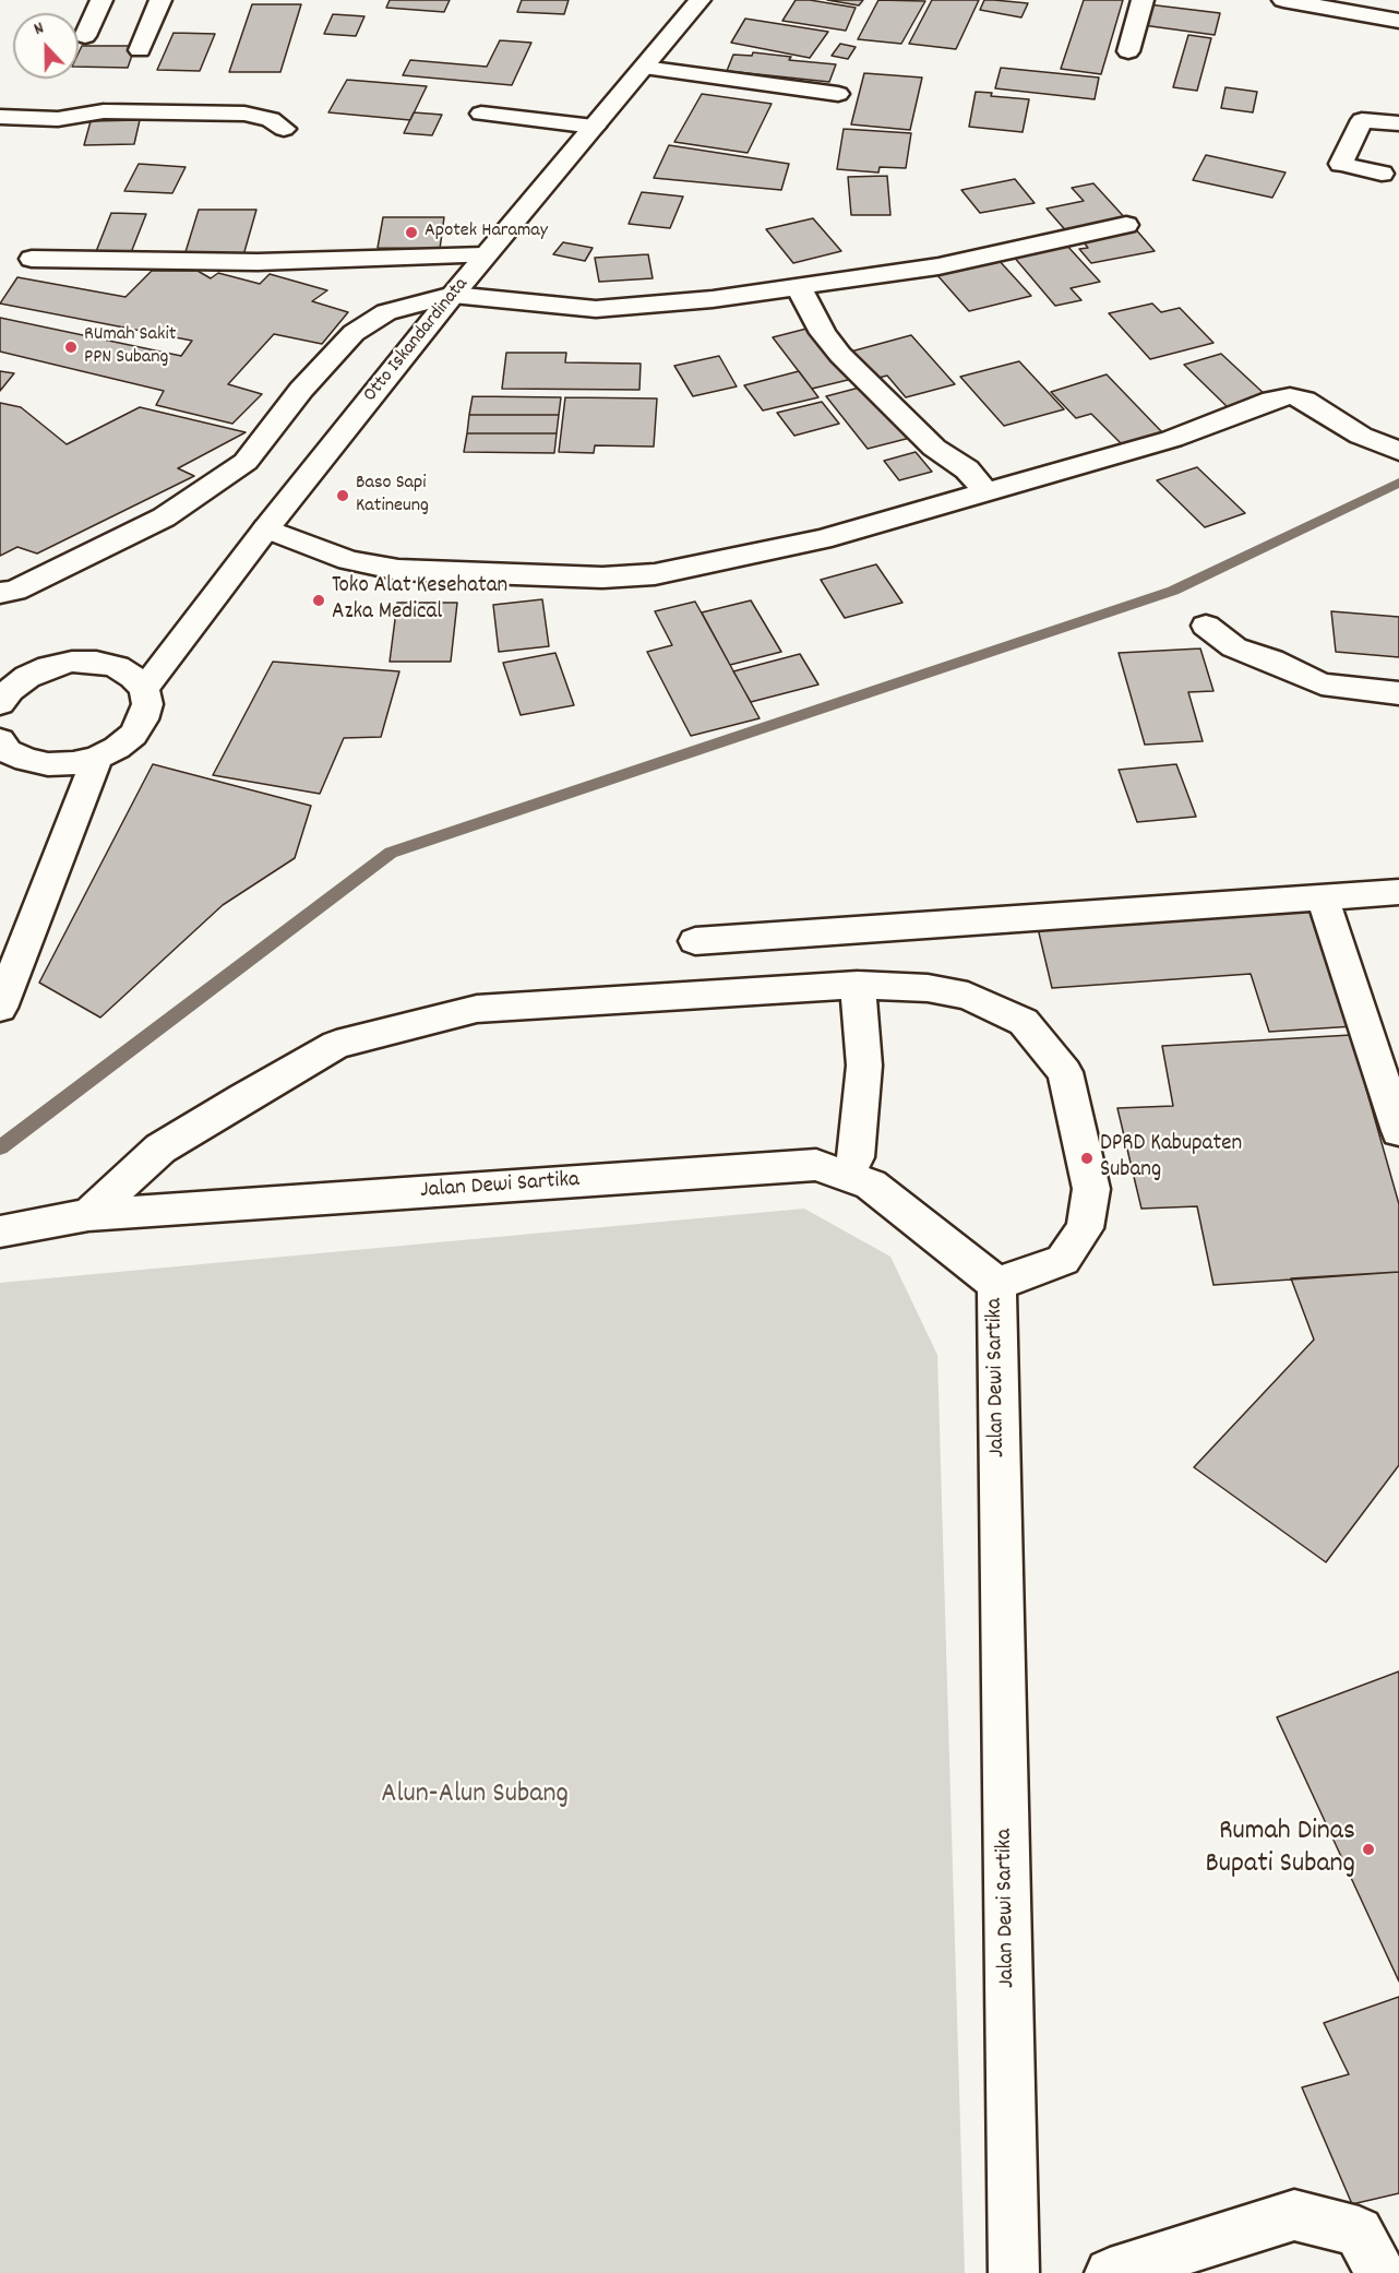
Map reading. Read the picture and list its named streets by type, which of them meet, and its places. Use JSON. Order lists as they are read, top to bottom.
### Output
{
  "streets": {
    "street": ["Otto Iskandardinata", "Jalan Dewi Sartika"]
  },
  "parks": ["Alun-Alun Subang"],
  "places": [
    "Apotek Haramay",
    "RUmah Sakit PPN Subang",
    "Baso Sapi Katineung",
    "Toko Alat Kesehatan Azka Medical",
    "DPRD Kabupaten Subang",
    "Rumah Dinas Bupati Subang"
  ],
  "north": "top"
}
